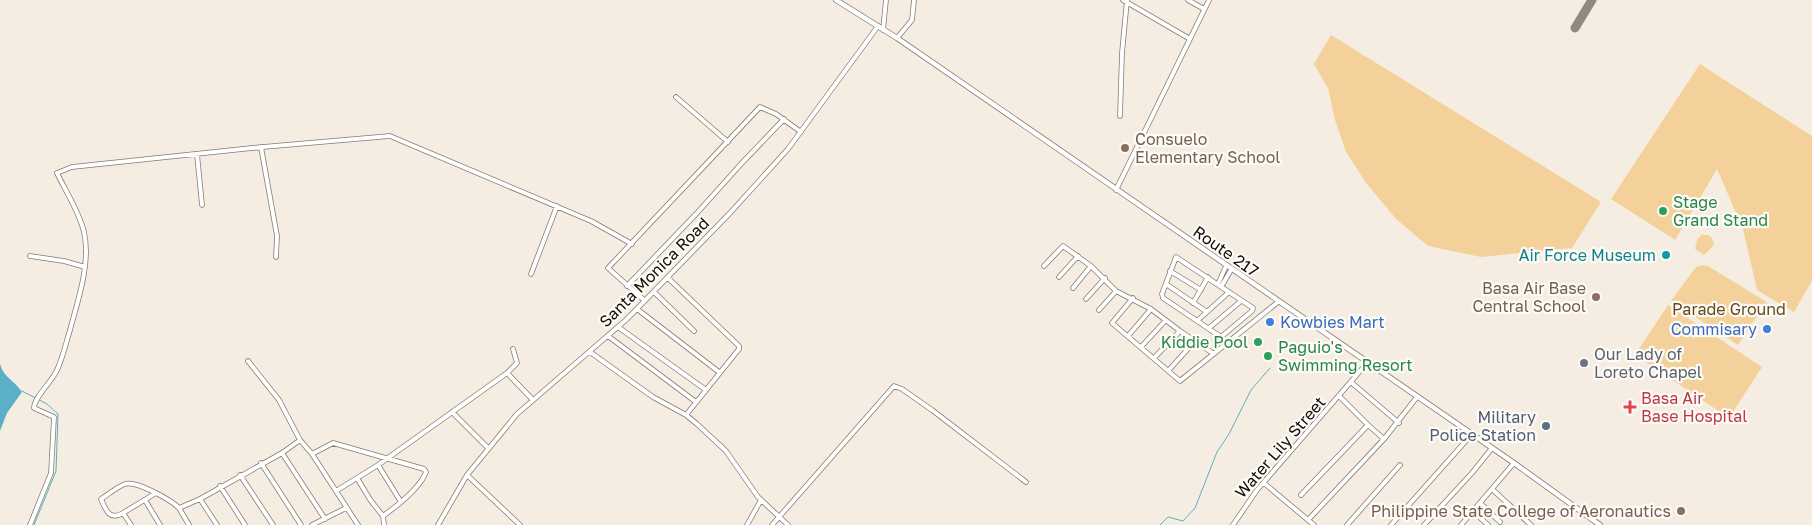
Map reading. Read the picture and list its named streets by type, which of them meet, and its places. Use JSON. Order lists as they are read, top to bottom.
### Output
{
  "streets": {
    "main road": ["Route 217"],
    "street": ["Santa Monica Road", "Water Lily Street"]
  },
  "crossings": [
    ["Route 217", "Santa Monica Road"],
    ["Route 217", "Water Lily Street"]
  ],
  "parks": ["Parade Ground"],
  "places": {
    "other": [
      "Consuelo Elementary School",
      "Stage Grand Stand",
      "Air Force Museum",
      "Basa Air Base Central School",
      "Kowbies Mart",
      "Commisary",
      "Kiddie Pool",
      "Paguio's Swimming Resort",
      "Our Lady of Loreto Chapel",
      "Military Police Station",
      "Philippine State College of Aeronautics"
    ],
    "health": ["Basa Air Base Hospital"]
  }
}
